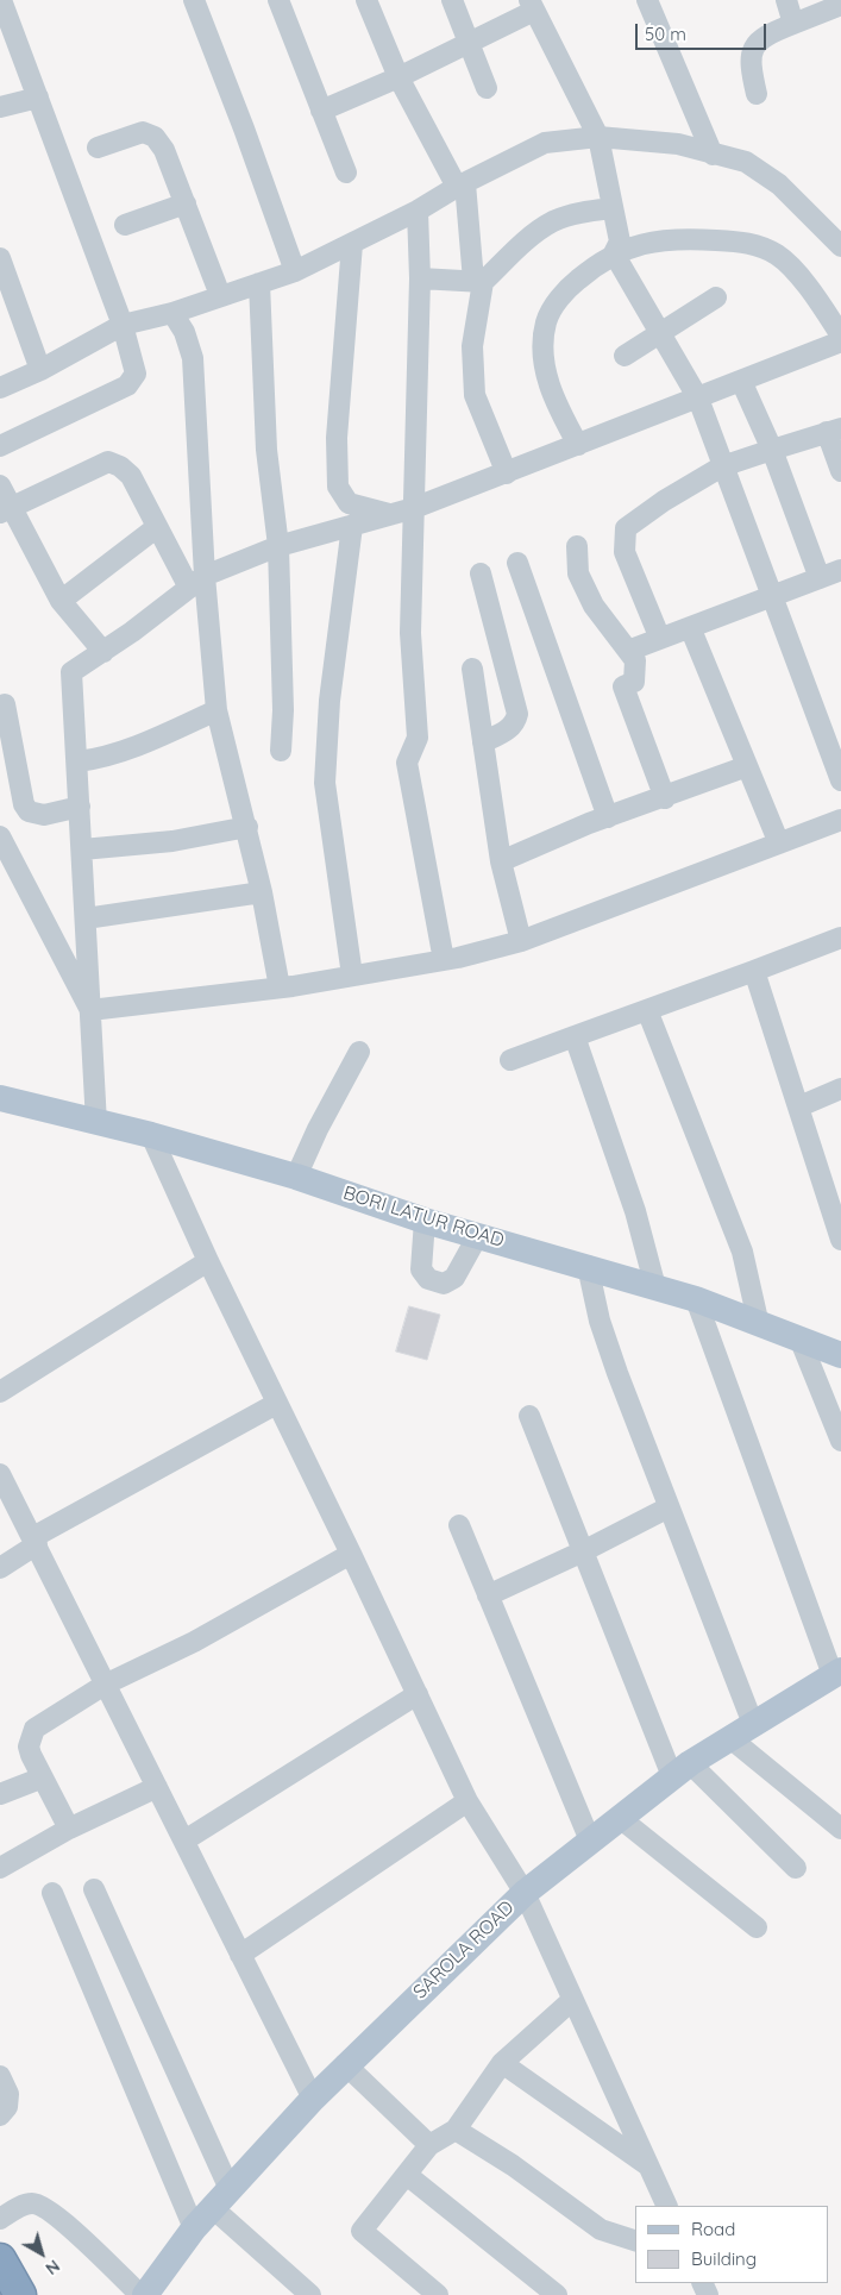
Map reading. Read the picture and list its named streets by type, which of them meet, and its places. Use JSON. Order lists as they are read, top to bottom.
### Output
{
  "streets": {
    "main road": ["BORI LATUR ROAD", "SAROLA ROAD"]
  },
  "legend": ["Road", "Building"],
  "scale_bar": "50 m",
  "north": "bottom right"
}
